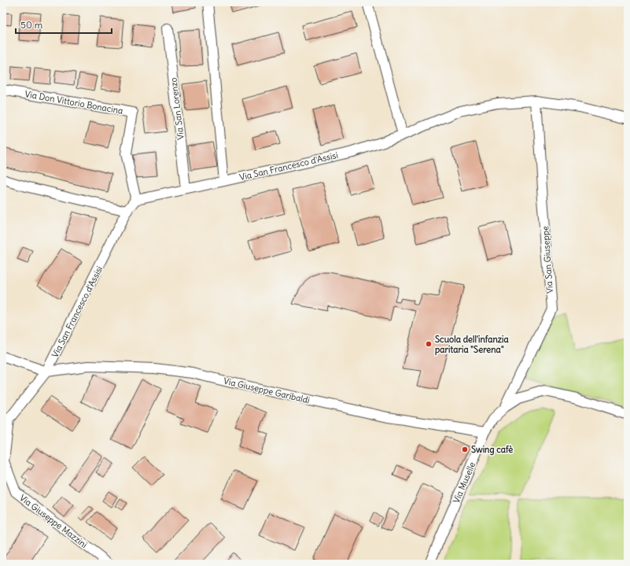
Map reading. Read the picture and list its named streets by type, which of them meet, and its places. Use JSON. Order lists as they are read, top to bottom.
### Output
{
  "streets": {
    "street": [
      "Via Don Vittorio Bonacina",
      "Via San Lorenzo",
      "Via San Francesco d'Assisi",
      "Via San Giuseppe",
      "Via Giuseppe Garibaldi",
      "Via Muselle",
      "Via Giuseppe Mazzini"
    ]
  },
  "crossings": [
    ["Via Don Vittorio Bonacina", "Via San Francesco d'Assisi"],
    ["Via San Lorenzo", "Via San Francesco d'Assisi"],
    ["Via San Francesco d'Assisi", "Via San Giuseppe"],
    ["Via San Francesco d'Assisi", "Via Giuseppe Garibaldi"],
    ["Via San Francesco d'Assisi", "Via Giuseppe Mazzini"],
    ["Via San Giuseppe", "Via Muselle"],
    ["Via Giuseppe Garibaldi", "Via Muselle"],
    ["Via Giuseppe Garibaldi", "Via Giuseppe Mazzini"]
  ],
  "places": ["Scuola dell'infanzia paritaria \"Serena\"", "Swing cafè"],
  "scale_bar": "50 m"
}
